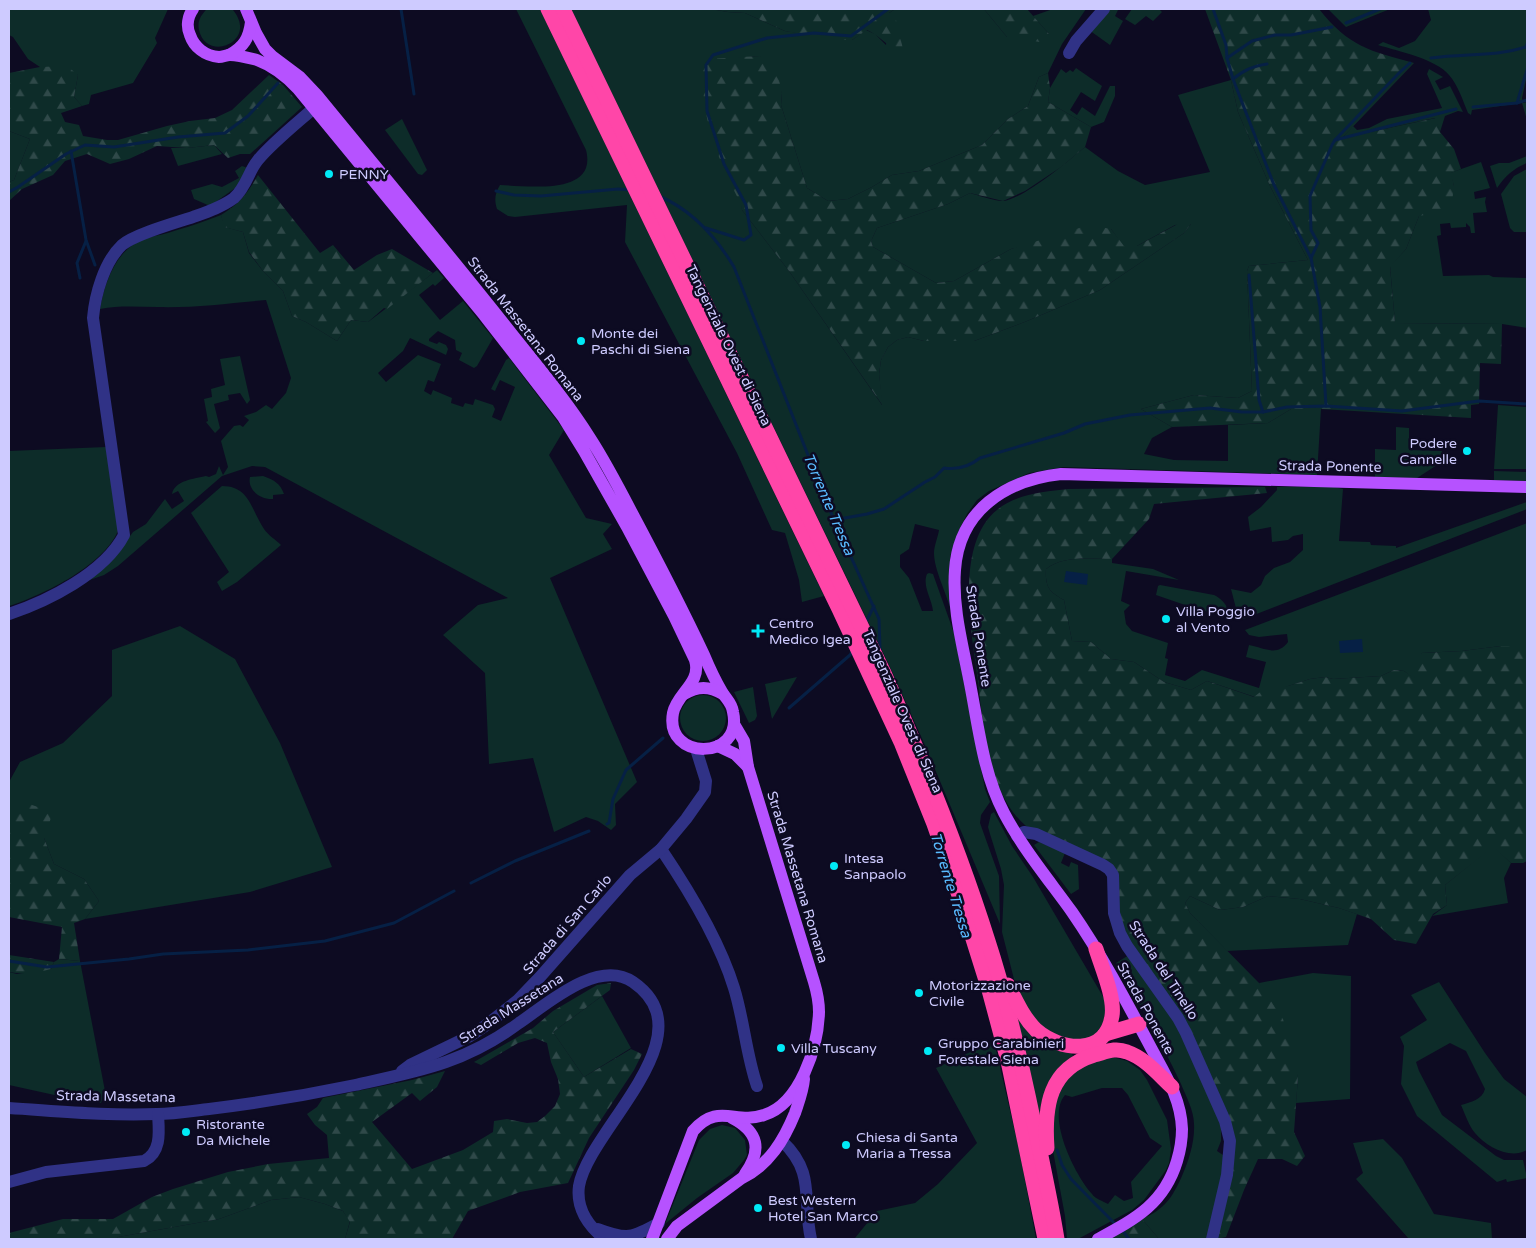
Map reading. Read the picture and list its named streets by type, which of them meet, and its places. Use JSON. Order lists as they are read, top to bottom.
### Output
{
  "streets": {
    "highway": ["Tangenziale Ovest di Siena"],
    "main road": ["Strada Massetana Romana", "Strada Ponente"],
    "street": ["Strada di San Carlo", "Strada del Tinello", "Strada Massetana"]
  },
  "crossings": [
    ["Strada Massetana Romana", "Strada di San Carlo"],
    ["Strada Ponente", "Strada del Tinello"],
    ["Strada di San Carlo", "Strada Massetana"]
  ],
  "water": ["Torrente Tressa"],
  "places": {
    "other": [
      "PENNY",
      "Monte dei Paschi di Siena",
      "Podere Cannelle",
      "Villa Poggio al Vento",
      "Intesa Sanpaolo",
      "Motorizzazione Civile",
      "Villa Tuscany",
      "Gruppo Carabinieri Forestale Siena",
      "Ristorante Da Michele",
      "Chiesa di Santa Maria a Tressa",
      "Best Western Hotel San Marco"
    ],
    "health": ["Centro Medico Igea"]
  }
}
